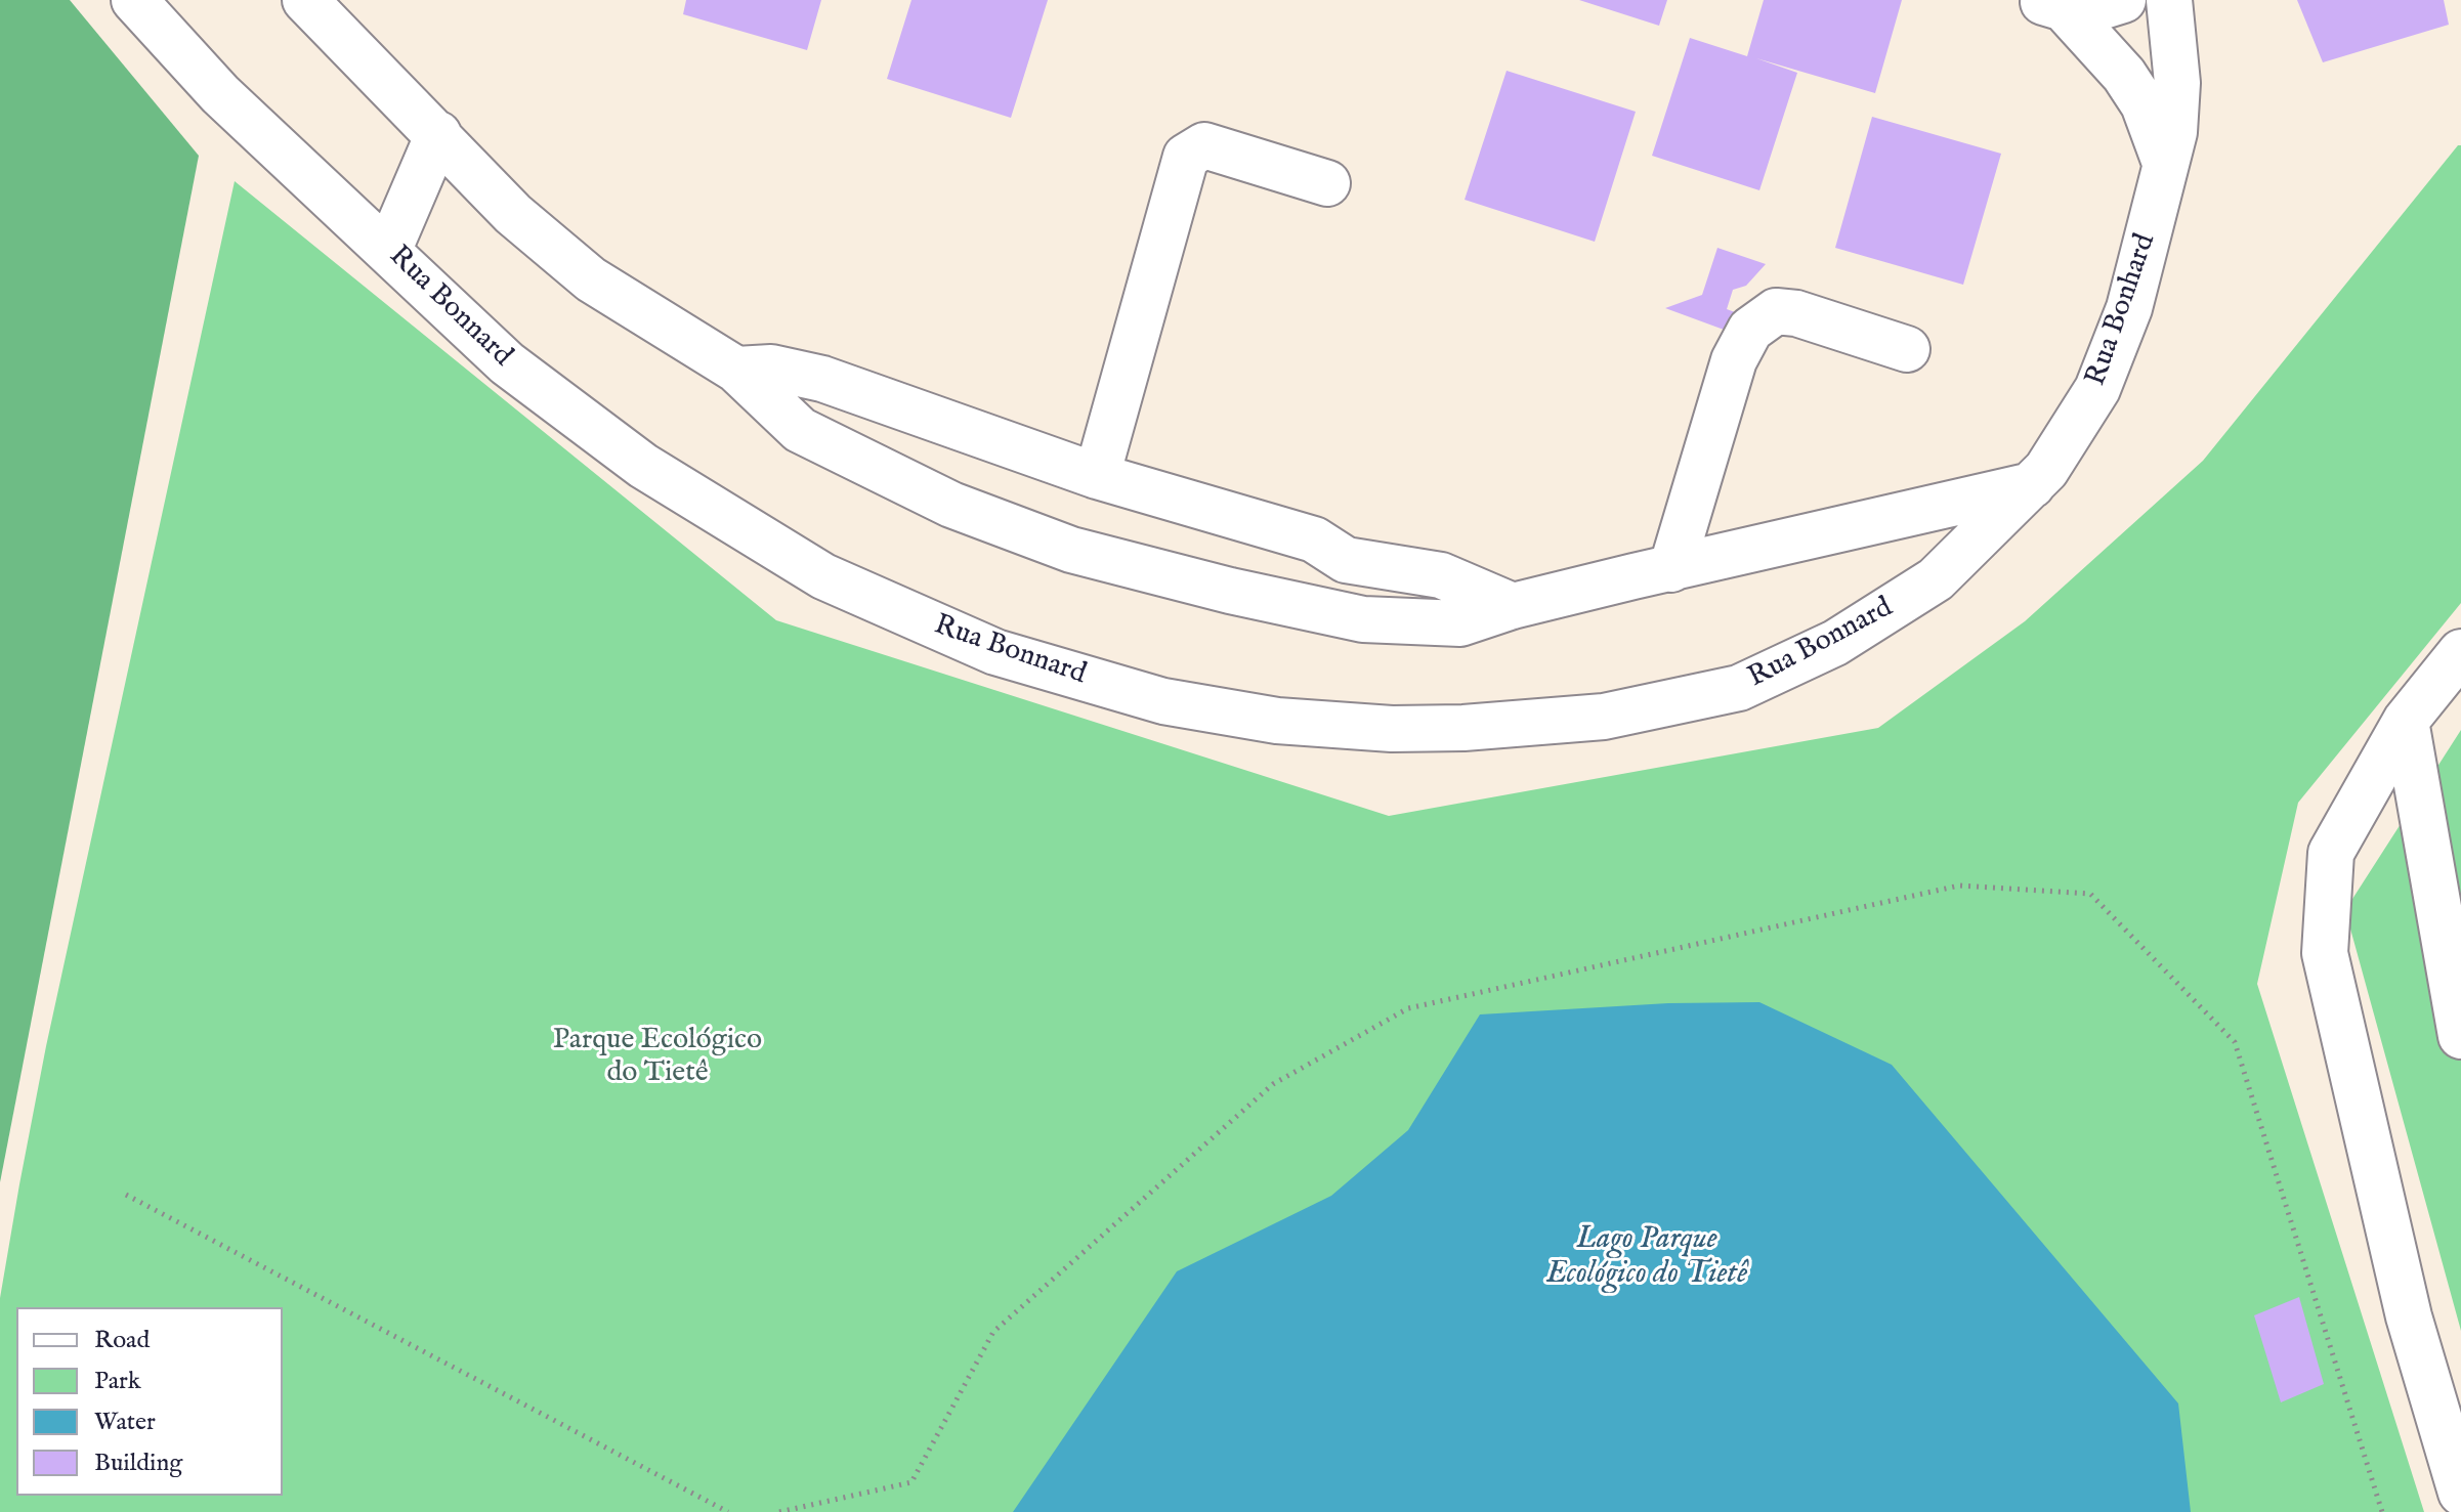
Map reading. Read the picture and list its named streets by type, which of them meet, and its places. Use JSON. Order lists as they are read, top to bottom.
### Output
{
  "streets": {
    "street": ["Rua Bonnard", "Rua Bonhard"]
  },
  "crossings": [
    ["Rua Bonnard", "Rua Bonhard"]
  ],
  "water": ["Lago Parque Ecológico do Tietê"],
  "parks": ["Parque Ecológico do Tietê"],
  "legend": [
    "Road",
    "Park",
    "Water",
    "Building"
  ]
}
